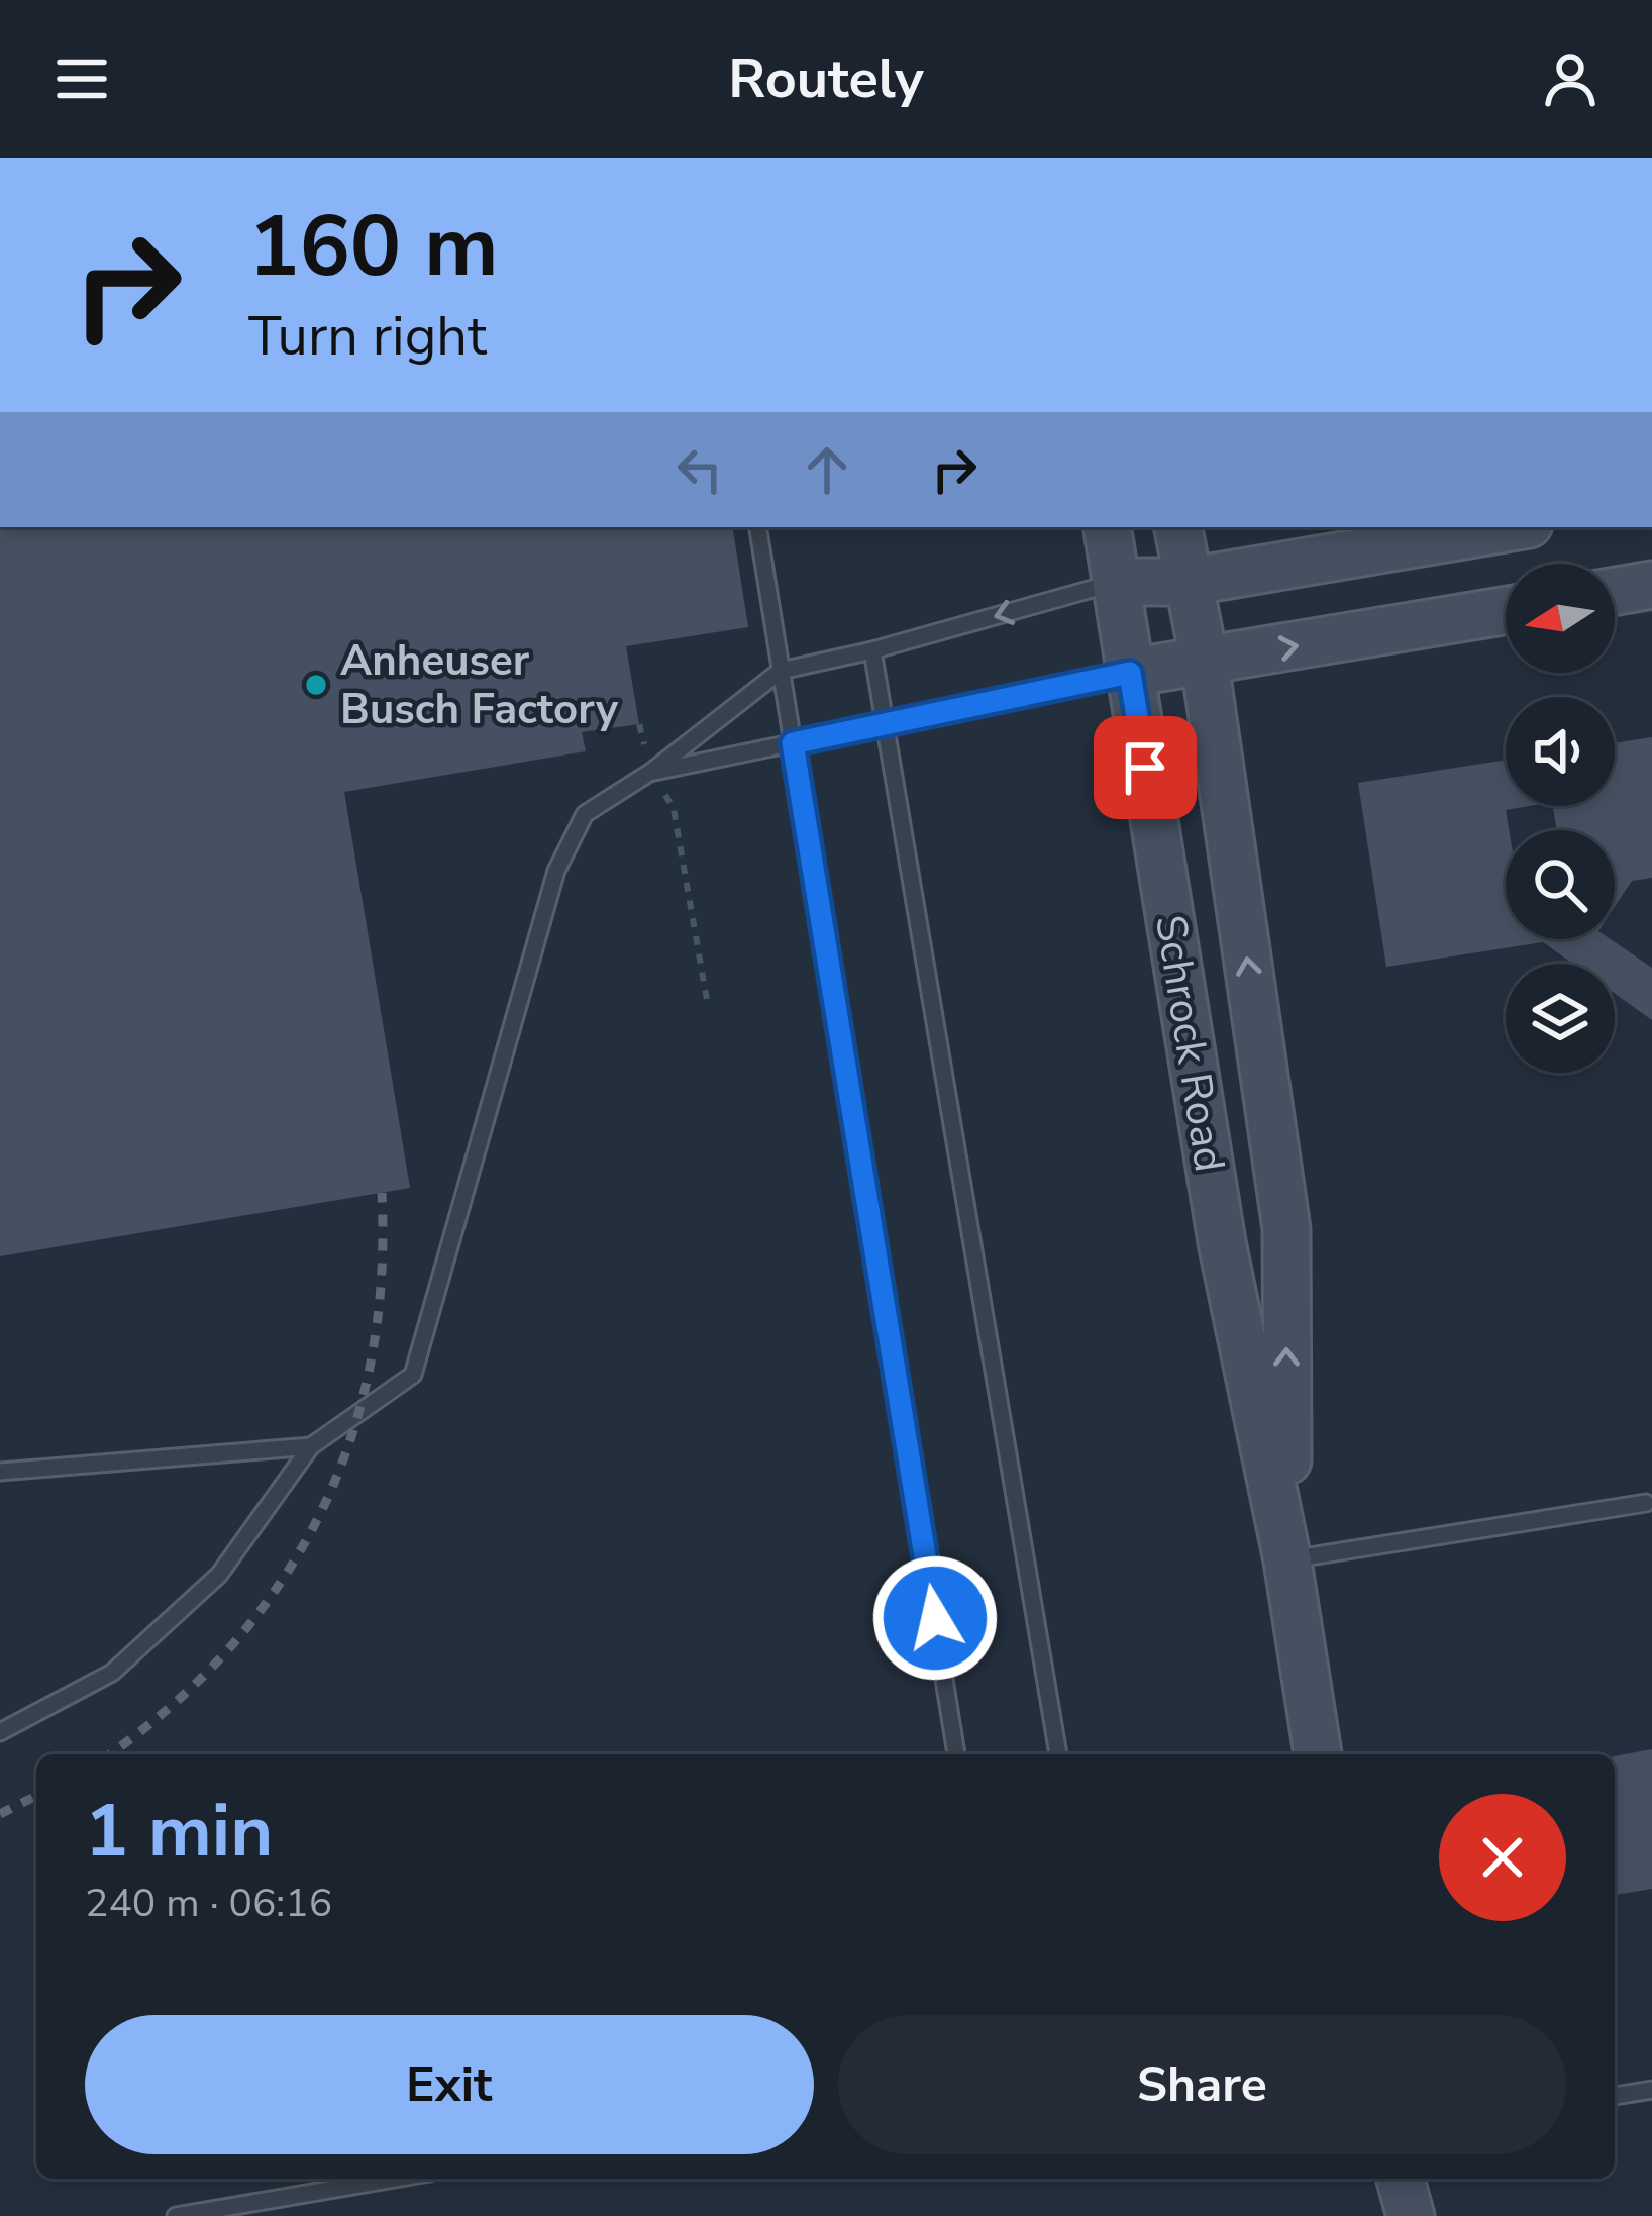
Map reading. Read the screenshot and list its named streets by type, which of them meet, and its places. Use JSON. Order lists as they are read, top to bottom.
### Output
{
  "streets": {
    "main road": ["Schrock Road"]
  },
  "places": ["Anheuser Busch Factory"],
  "north": "left",
  "page": {
    "header": "Routely",
    "turn": ["160 m", "Turn right"],
    "heading": ["1 min", "240 m · 06:16"],
    "buttons": ["Exit", "Share"]
  }
}
